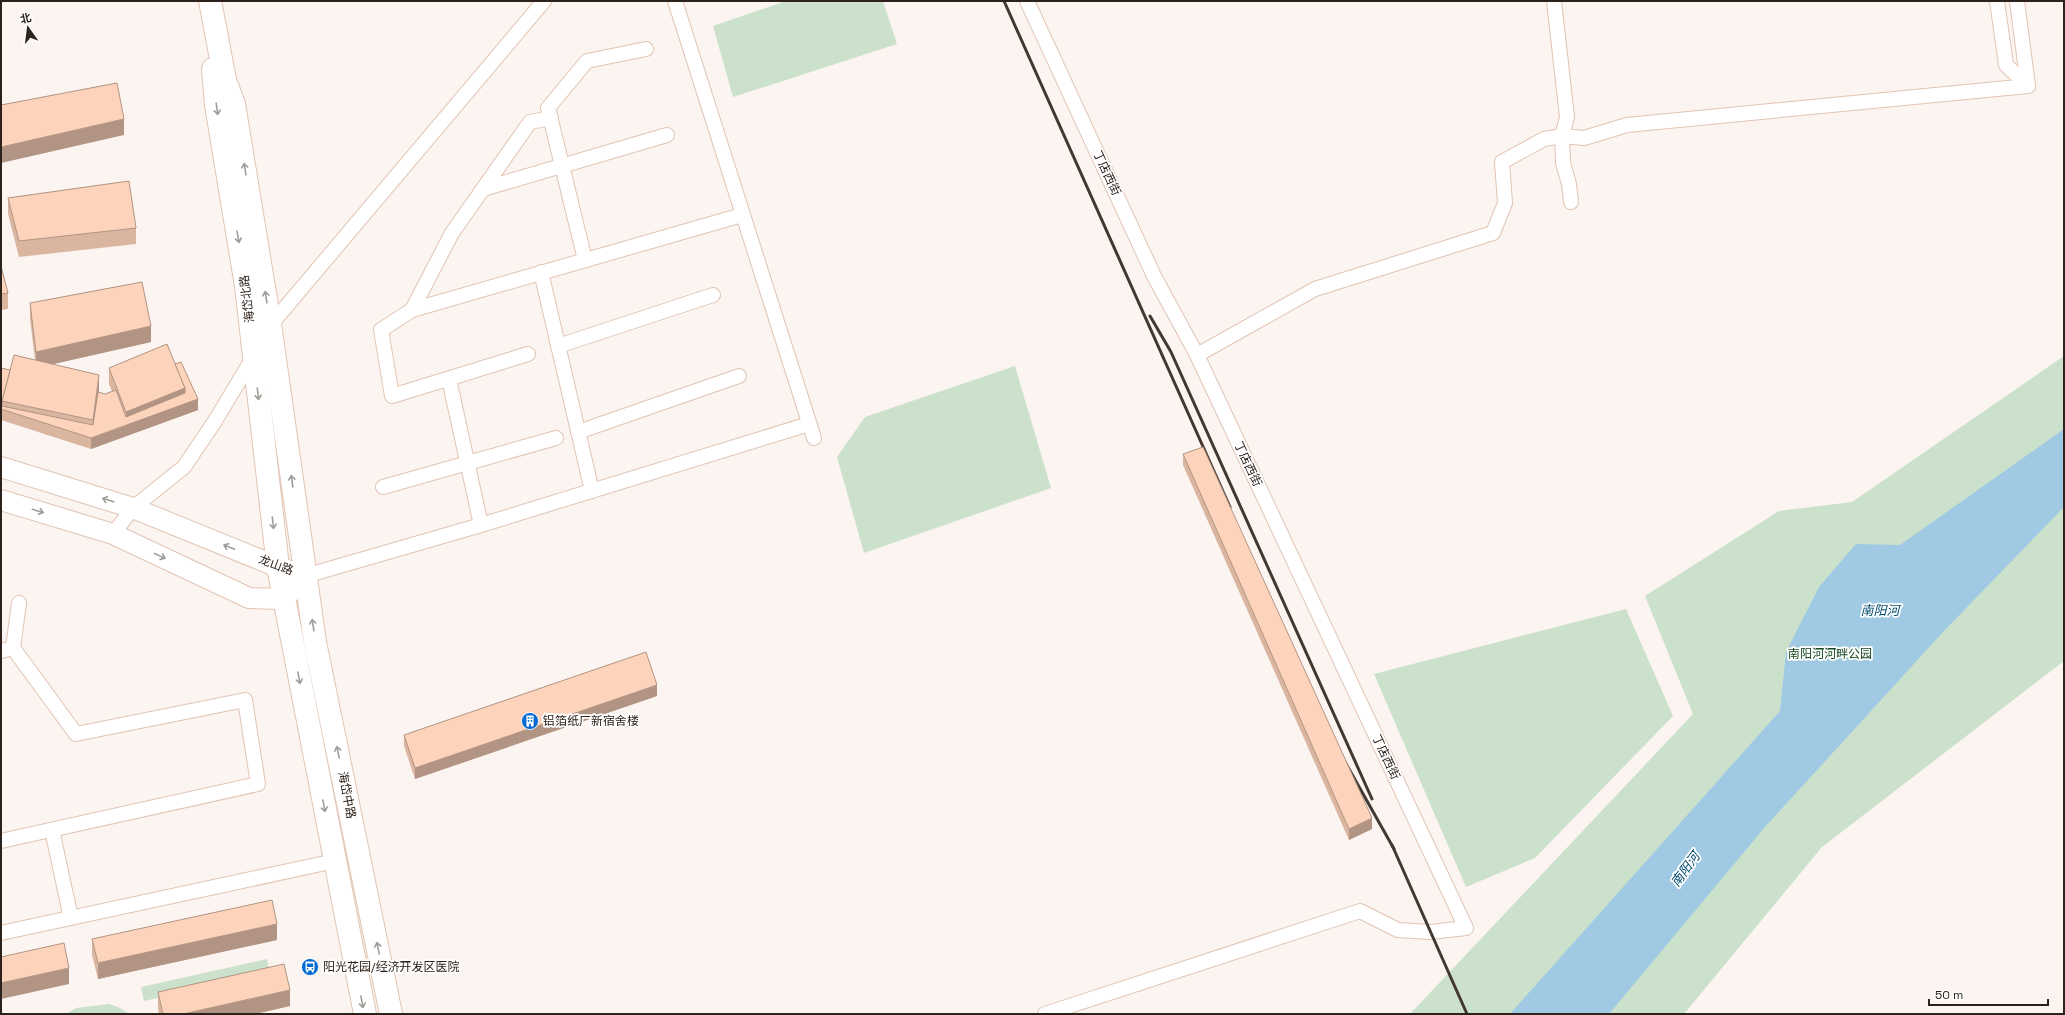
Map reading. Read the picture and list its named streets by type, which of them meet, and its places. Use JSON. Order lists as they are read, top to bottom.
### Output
{
  "streets": {
    "main road": ["海岱北路", "海岱中路"],
    "street": ["丁店西街", "龙山路"]
  },
  "crossings": [
    ["海岱北路", "龙山路"],
    ["海岱北路", "海岱中路"],
    ["龙山路", "海岱中路"]
  ],
  "water": ["南阳河"],
  "parks": ["南阳河河畔公园"],
  "places": {
    "building": ["铝箔纸厂新宿舍楼"],
    "bus stop": ["阳光花园/经济开发区医院"]
  },
  "scale_bar": "50 m",
  "north": "top"
}
